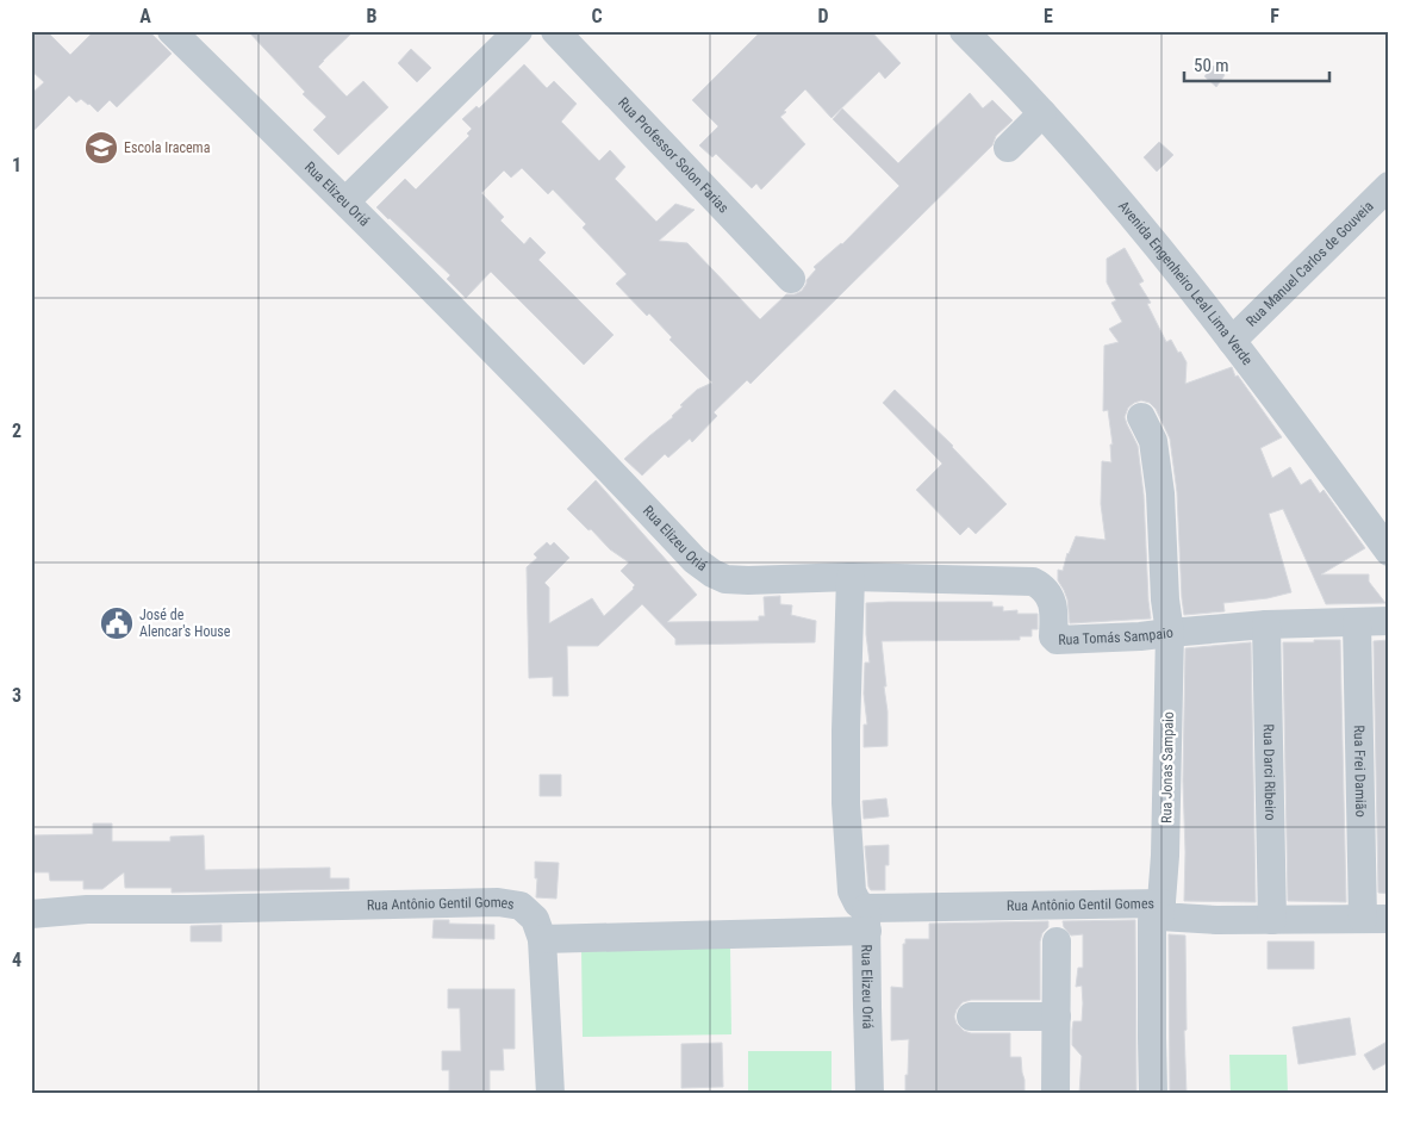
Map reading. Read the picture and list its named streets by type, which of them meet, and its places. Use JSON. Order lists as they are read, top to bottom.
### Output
{
  "streets": {
    "street": [
      "Rua Professor Solon Farias",
      "Rua Elizeu Oriá",
      "Rua Manuel Carlos de Gouveia",
      "Avenida Engenheiro Leal Lima Verde",
      "Rua Tomás Sampaio",
      "Rua Jonas Sampaio",
      "Rua Frei Damião",
      "Rua Darci Ribeiro",
      "Rua Antônio Gentil Gomes"
    ]
  },
  "crossings": [
    ["Rua Elizeu Oriá", "Rua Tomás Sampaio"],
    ["Rua Elizeu Oriá", "Rua Antônio Gentil Gomes"],
    ["Rua Manuel Carlos de Gouveia", "Avenida Engenheiro Leal Lima Verde"],
    ["Rua Tomás Sampaio", "Rua Jonas Sampaio"],
    ["Rua Tomás Sampaio", "Rua Frei Damião"],
    ["Rua Tomás Sampaio", "Rua Darci Ribeiro"],
    ["Rua Jonas Sampaio", "Rua Antônio Gentil Gomes"],
    ["Rua Frei Damião", "Rua Antônio Gentil Gomes"],
    ["Rua Darci Ribeiro", "Rua Antônio Gentil Gomes"]
  ],
  "places": {
    "school or university": ["Escola Iracema"],
    "public building": ["José de Alencar's House"]
  },
  "scale_bar": "50 m",
  "grid": {
    "columns": [
      "A",
      "B",
      "C",
      "D",
      "E",
      "F"
    ],
    "rows": [
      "1",
      "2",
      "3",
      "4"
    ]
  }
}
